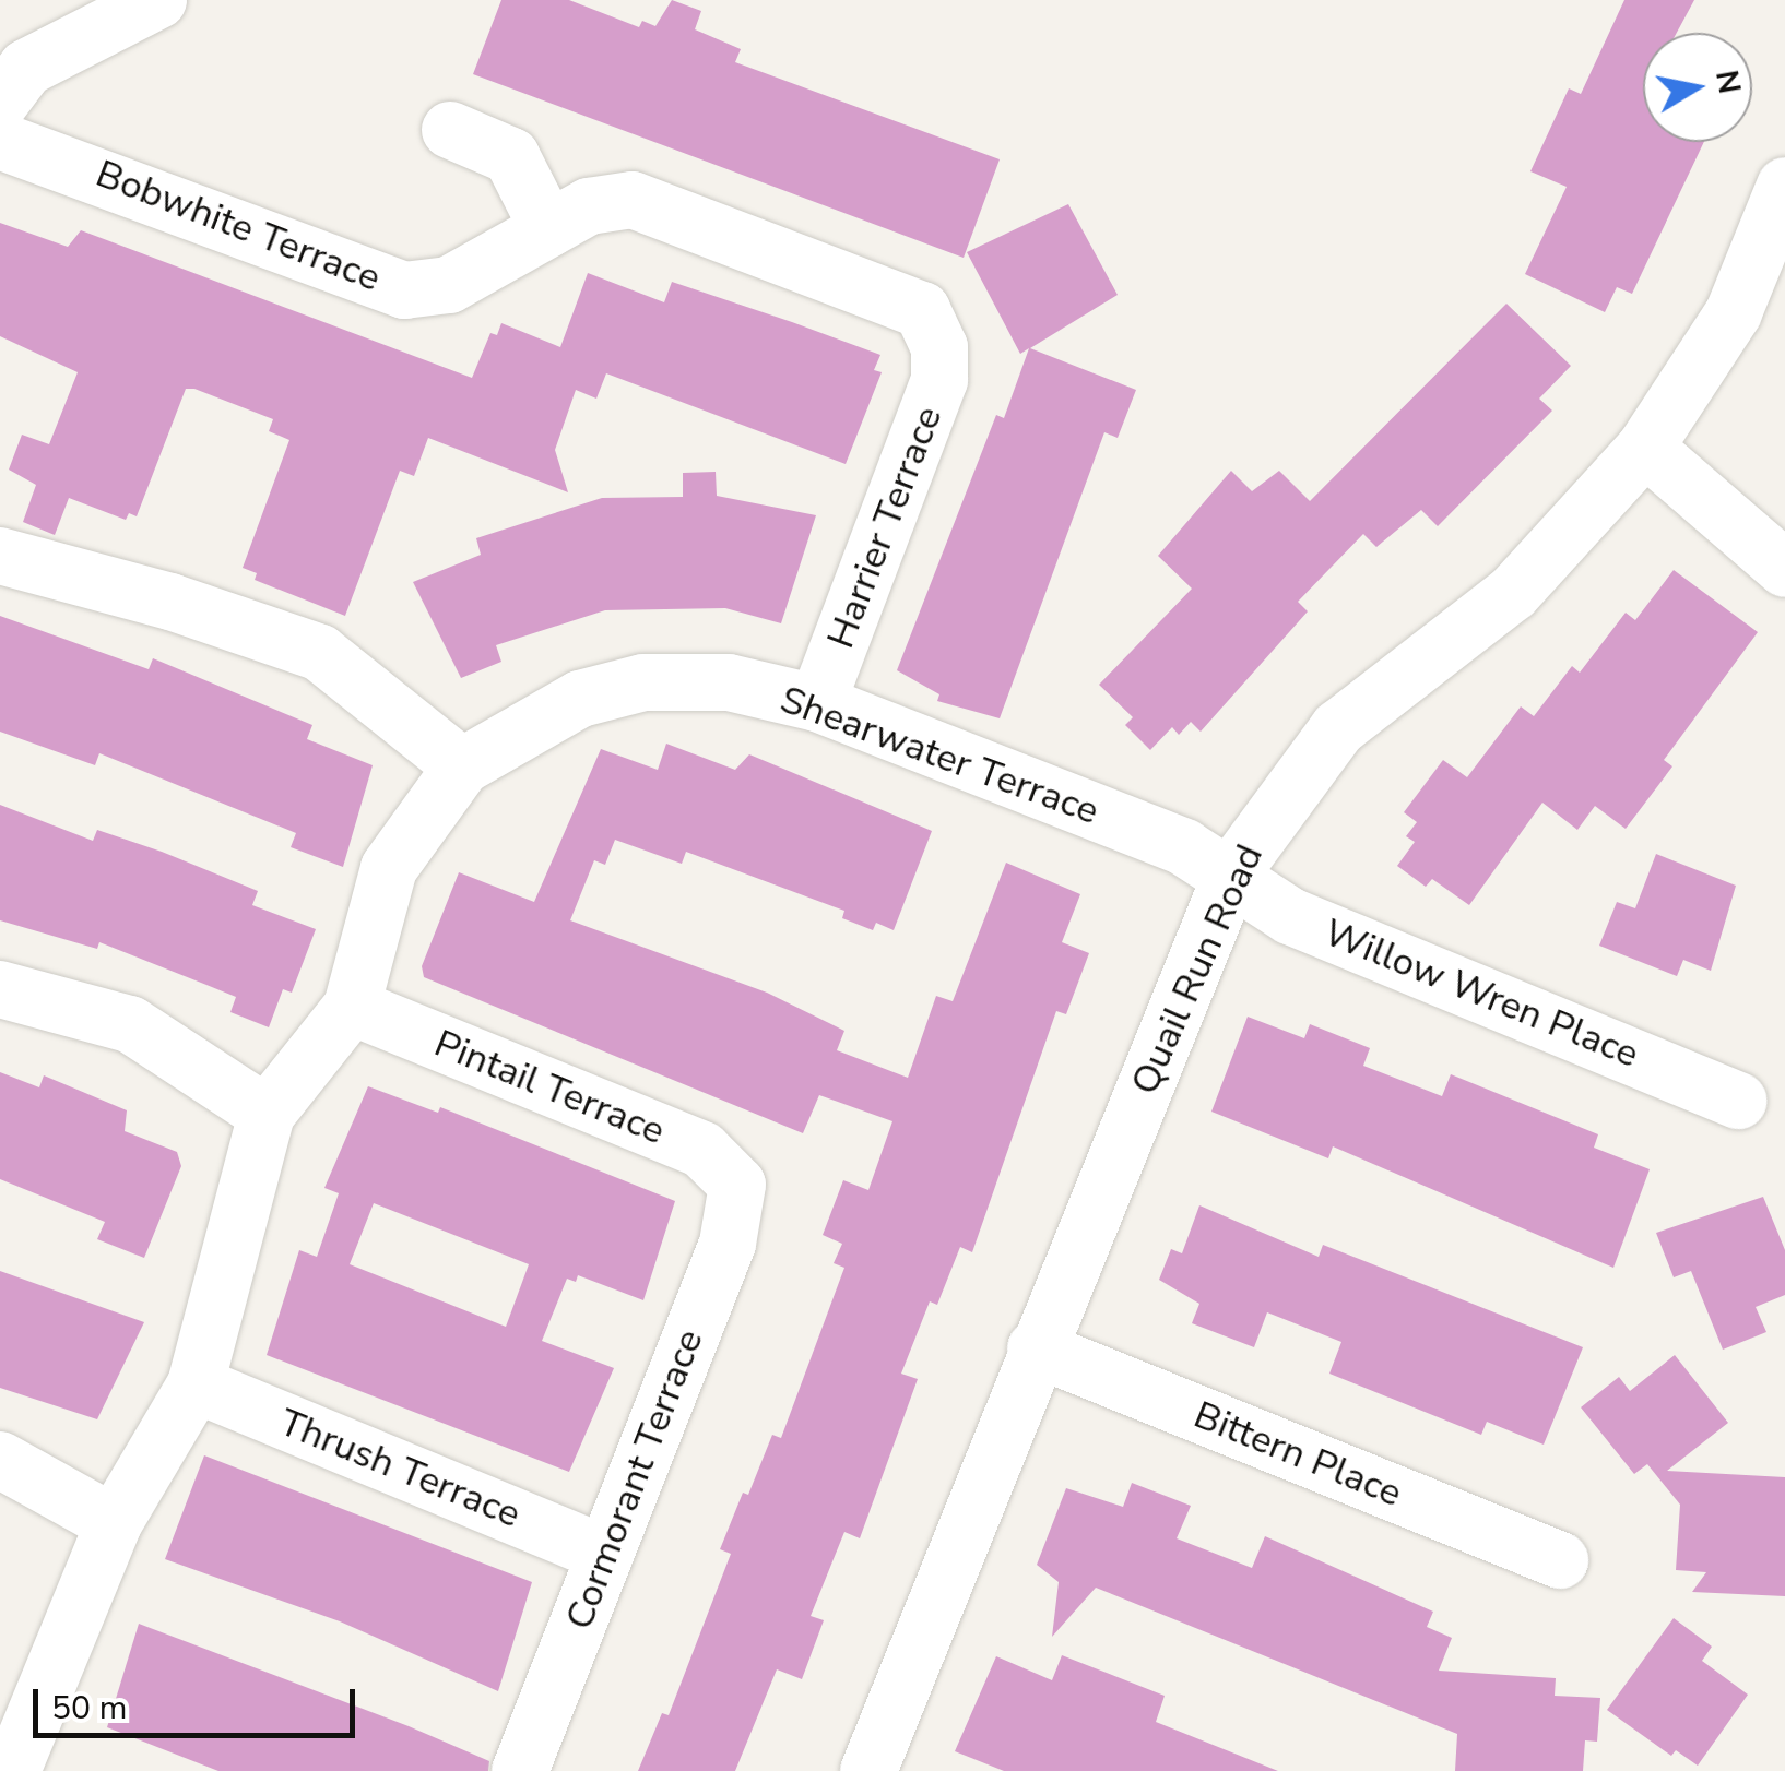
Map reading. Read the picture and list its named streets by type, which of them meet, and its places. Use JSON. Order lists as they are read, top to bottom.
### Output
{
  "streets": {
    "street": [
      "Bobwhite Terrace",
      "Harrier Terrace",
      "Shearwater Terrace",
      "Quail Run Road",
      "Willow Wren Place",
      "Pintail Terrace",
      "Bittern Place",
      "Thrush Terrace",
      "Cormorant Terrace"
    ]
  },
  "crossings": [
    ["Bobwhite Terrace", "Harrier Terrace"],
    ["Harrier Terrace", "Shearwater Terrace"],
    ["Shearwater Terrace", "Quail Run Road"],
    ["Shearwater Terrace", "Willow Wren Place"],
    ["Shearwater Terrace", "Pintail Terrace"],
    ["Shearwater Terrace", "Thrush Terrace"],
    ["Quail Run Road", "Willow Wren Place"],
    ["Quail Run Road", "Bittern Place"],
    ["Pintail Terrace", "Cormorant Terrace"],
    ["Thrush Terrace", "Cormorant Terrace"]
  ],
  "scale_bar": "50 m",
  "north": "right"
}
